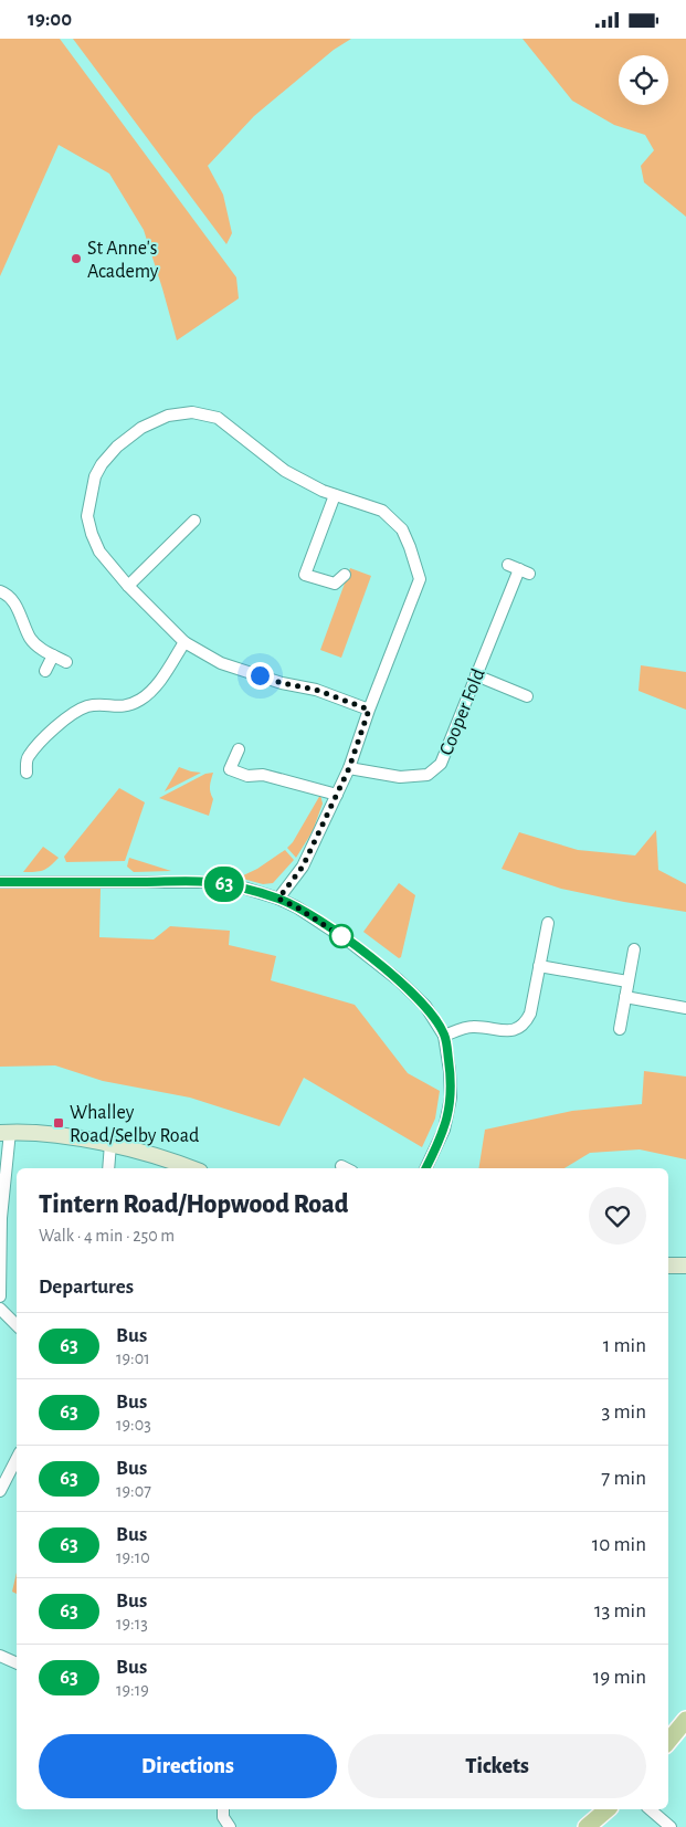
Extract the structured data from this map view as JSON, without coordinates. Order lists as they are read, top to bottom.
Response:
{
  "streets": {
    "street": ["Cooper Fold"]
  },
  "places": {
    "other": ["St Anne's Academy"],
    "transit": ["Whalley Road/Selby Road"]
  },
  "lines": ["bus line 63"],
  "page": {
    "status": "19:00",
    "on_map": "63",
    "heading": [
      ["Tintern Road/Hopwood Road", "Walk · 4 min · 250 m"],
      "Departures"
    ],
    "list": [
      {
        "mark": "63",
        "name": "Bus",
        "note": "19:01",
        "value": "1 min"
      },
      {
        "mark": "63",
        "name": "Bus",
        "note": "19:03",
        "value": "3 min"
      },
      {
        "mark": "63",
        "name": "Bus",
        "note": "19:07",
        "value": "7 min"
      },
      {
        "mark": "63",
        "name": "Bus",
        "note": "19:10",
        "value": "10 min"
      },
      {
        "mark": "63",
        "name": "Bus",
        "note": "19:13",
        "value": "13 min"
      },
      {
        "mark": "63",
        "name": "Bus",
        "note": "19:19",
        "value": "19 min"
      }
    ],
    "buttons": ["Directions", "Tickets"]
  }
}
